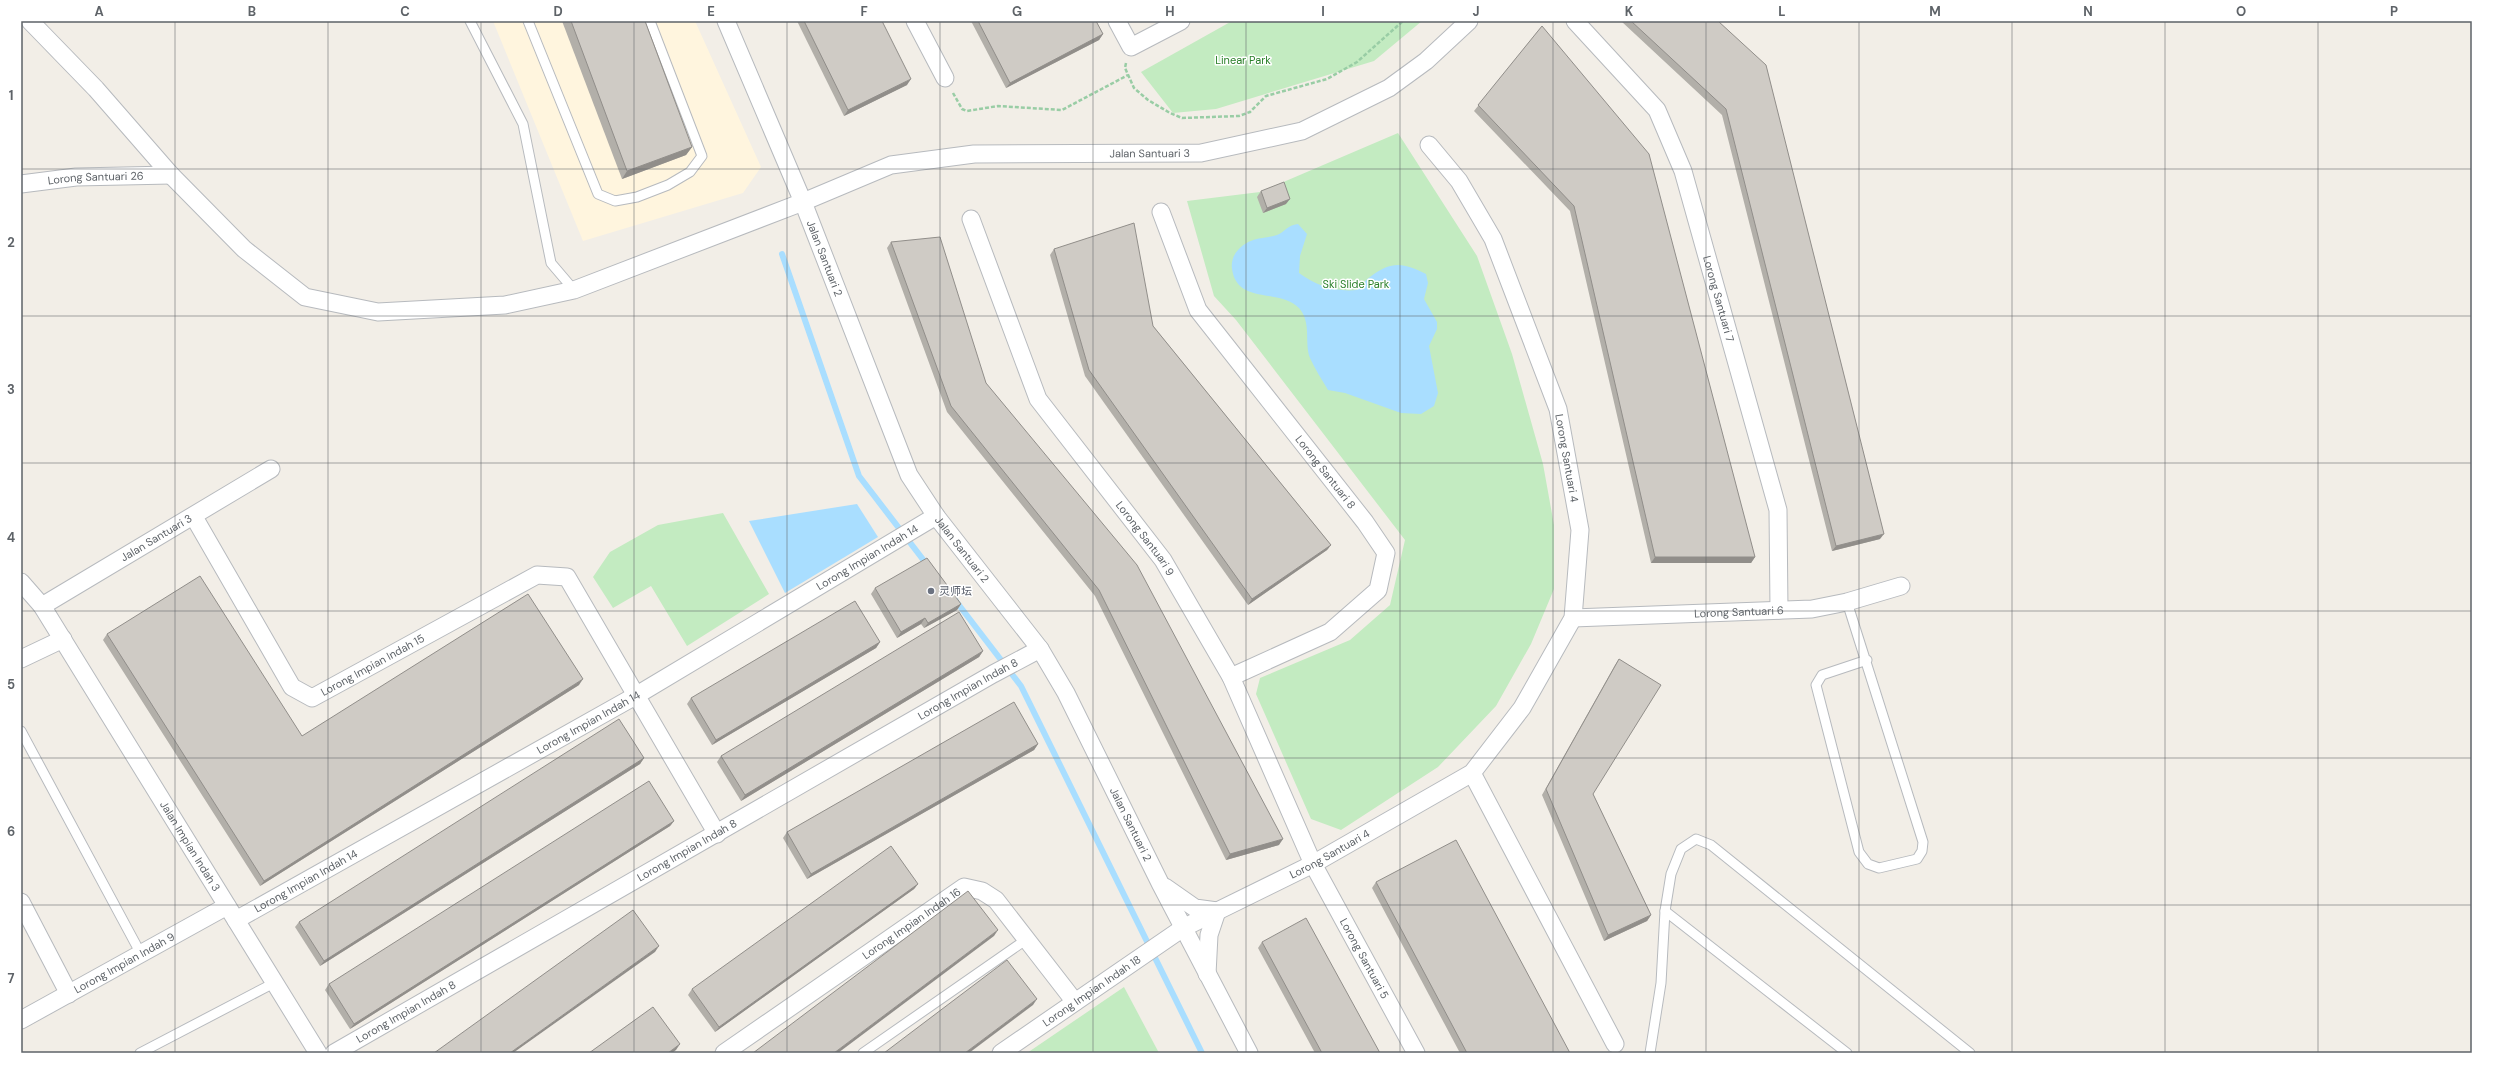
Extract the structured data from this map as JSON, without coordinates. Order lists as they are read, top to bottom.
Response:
{
  "streets": {
    "street": [
      "Jalan Santuari 3",
      "Lorong Santuari 26",
      "Jalan Santuari 2",
      "Lorong Santuari 7",
      "Lorong Santuari 4",
      "Lorong Santuari 8",
      "Lorong Santuari 9",
      "Lorong Impian Indah 14",
      "Lorong Santuari 6",
      "Lorong Impian Indah 15",
      "Lorong Impian Indah 8",
      "Jalan Impian Indah 3",
      "Lorong Impian Indah 16",
      "Lorong Santuari 5",
      "Lorong Impian Indah 9",
      "Lorong Impian Indah 18"
    ]
  },
  "crossings": [
    ["Jalan Santuari 3", "Lorong Santuari 26"],
    ["Jalan Santuari 3", "Jalan Santuari 2"],
    ["Jalan Santuari 3", "Lorong Impian Indah 15"],
    ["Jalan Santuari 3", "Jalan Impian Indah 3"],
    ["Jalan Santuari 2", "Lorong Santuari 4"],
    ["Jalan Santuari 2", "Lorong Impian Indah 14"],
    ["Jalan Santuari 2", "Lorong Impian Indah 8"],
    ["Jalan Santuari 2", "Lorong Impian Indah 18"],
    ["Lorong Santuari 7", "Lorong Santuari 6"],
    ["Lorong Santuari 4", "Lorong Santuari 9"],
    ["Lorong Santuari 4", "Lorong Santuari 6"],
    ["Lorong Santuari 4", "Lorong Santuari 5"],
    ["Lorong Santuari 4", "Lorong Impian Indah 18"],
    ["Lorong Santuari 8", "Lorong Santuari 9"],
    ["Lorong Santuari 9", "Lorong Santuari 5"],
    ["Lorong Impian Indah 14", "Lorong Impian Indah 15"],
    ["Lorong Impian Indah 14", "Jalan Impian Indah 3"],
    ["Lorong Impian Indah 14", "Lorong Impian Indah 9"],
    ["Jalan Impian Indah 3", "Lorong Impian Indah 9"],
    ["Lorong Impian Indah 16", "Lorong Impian Indah 18"]
  ],
  "parks": ["Linear Park", "Ski Slide Park"],
  "places": ["灵师坛"],
  "grid": {
    "columns": [
      "A",
      "B",
      "C",
      "D",
      "E",
      "F",
      "G",
      "H",
      "I",
      "J",
      "K",
      "L",
      "M",
      "N",
      "O",
      "P"
    ],
    "rows": [
      "1",
      "2",
      "3",
      "4",
      "5",
      "6",
      "7"
    ]
  }
}
